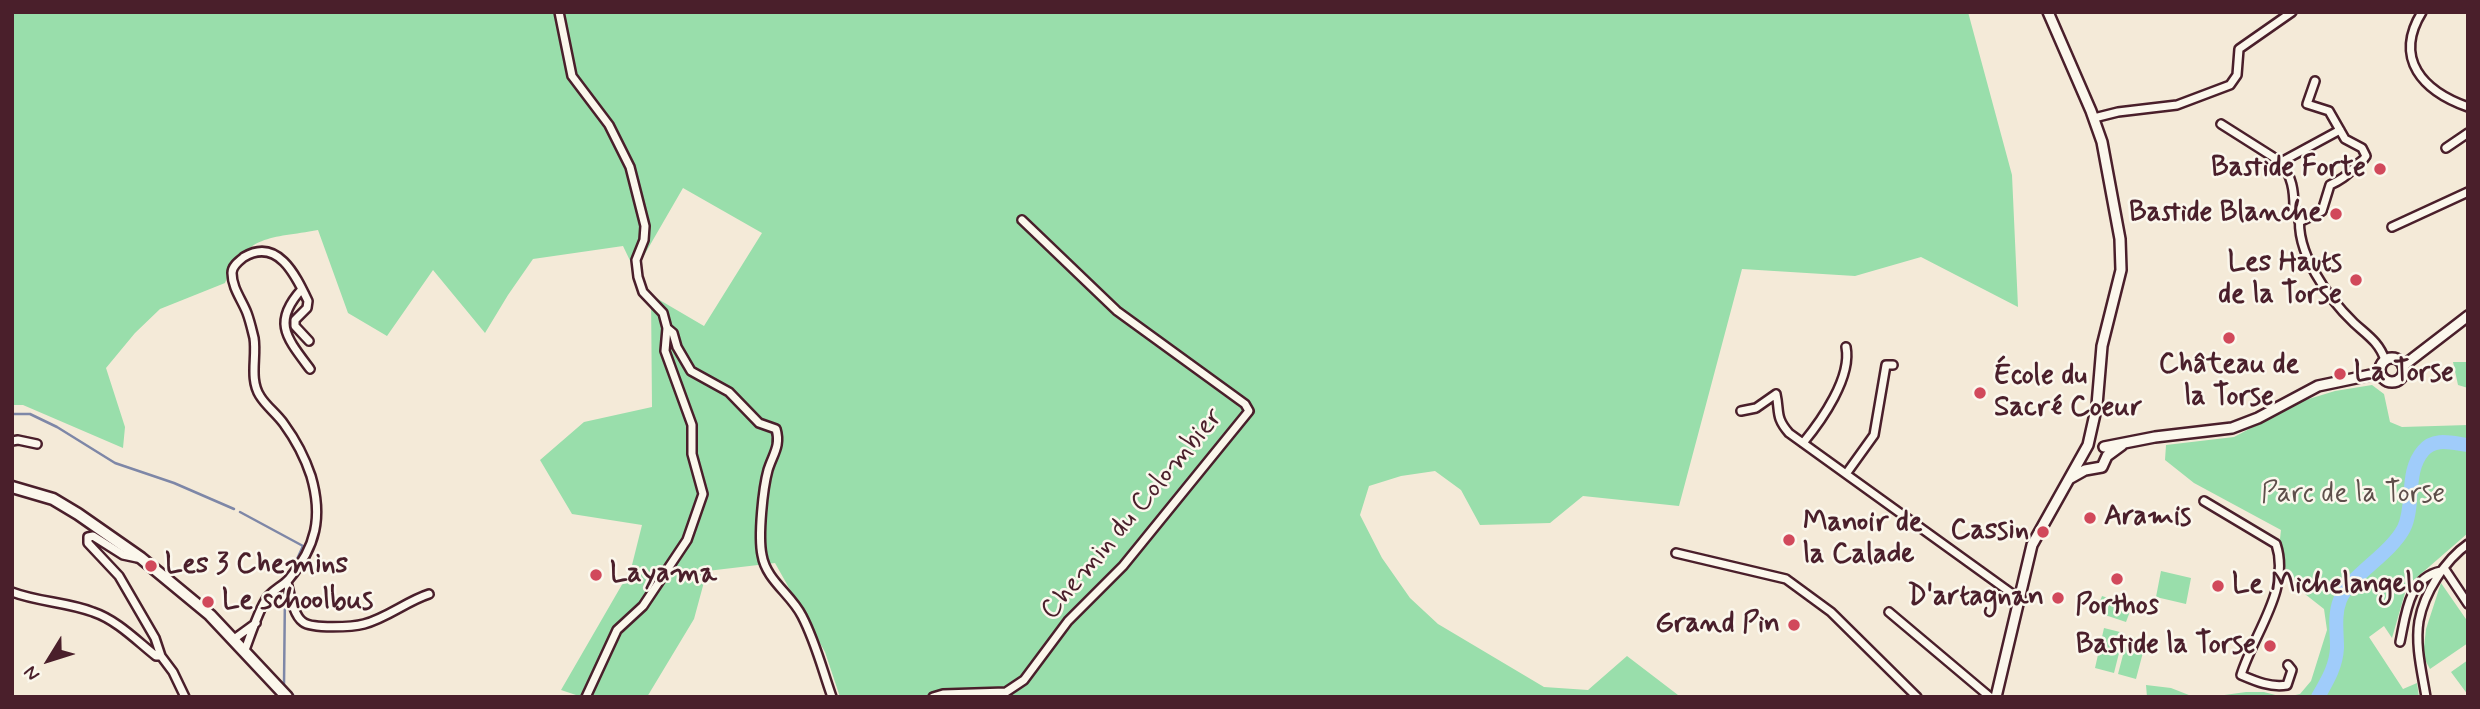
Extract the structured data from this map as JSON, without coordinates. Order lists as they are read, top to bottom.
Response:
{
  "streets": {
    "street": ["Chemin du Colombier"]
  },
  "parks": ["Parc de la Torse"],
  "places": [
    "Bastide Forte",
    "Bastide Blanche",
    "Les Hauts de la Torse",
    "Château de la Torse",
    "La Torse",
    "École du Sacré Coeur",
    "Aramis",
    "Cassin",
    "Manoir de la Calade",
    "Les 3 Chemins",
    "Layama",
    "Porthos",
    "Le Michelangelo",
    "D'artagnan",
    "Le schoolbus",
    "Grand Pin",
    "Bastide la Torse"
  ],
  "north": "bottom left"
}
